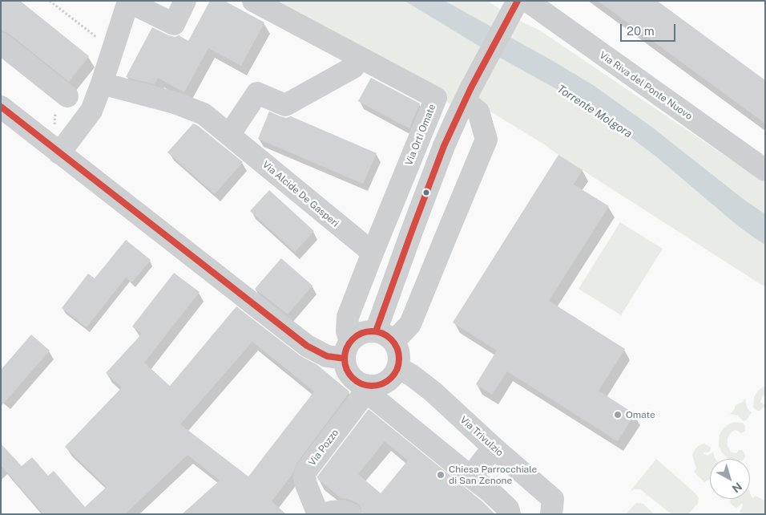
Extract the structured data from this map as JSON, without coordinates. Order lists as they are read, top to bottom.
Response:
{
  "streets": {
    "street": [
      "Via Riva del Ponte Nuovo",
      "Via Orti Omate",
      "Via Alcide De Gasperi",
      "Via Trivulzio",
      "Via Pozzo"
    ]
  },
  "crossings": [
    ["Via Orti Omate", "Via Alcide De Gasperi"],
    ["Via Orti Omate", "Via Trivulzio"],
    ["Via Orti Omate", "Via Pozzo"],
    ["Via Trivulzio", "Via Pozzo"]
  ],
  "water": ["Torrente Molgora"],
  "places": ["Omate", "Chiesa Parrocchiale di San Zenone"],
  "scale_bar": "20 m",
  "north": "bottom right"
}
